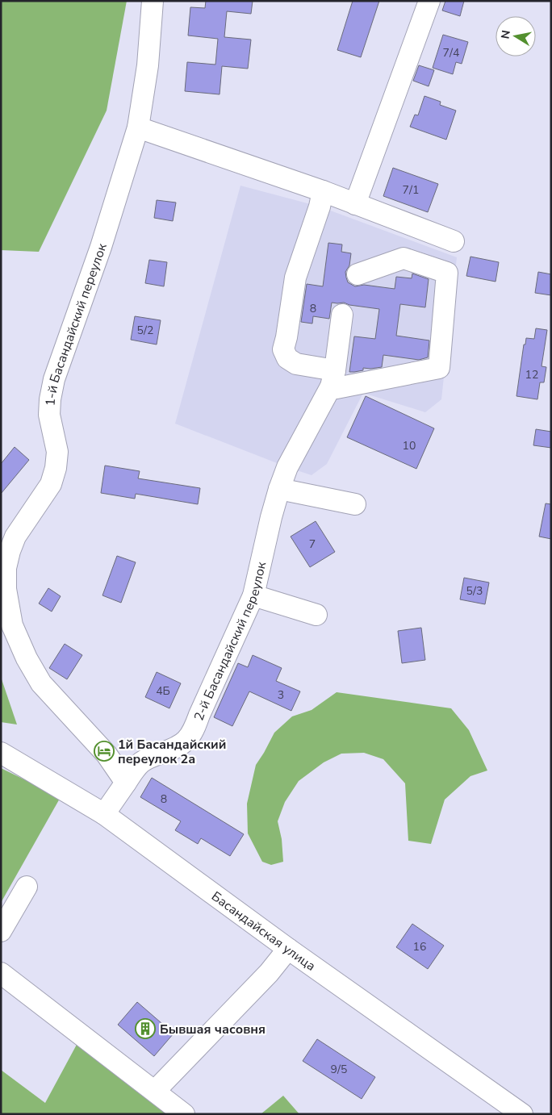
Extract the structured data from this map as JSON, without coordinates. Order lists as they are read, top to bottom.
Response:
{
  "streets": {
    "street": ["1-й Басандайский переулок", "2-й Басандайский переулок", "Басандайская улица"]
  },
  "crossings": [
    ["1-й Басандайский переулок", "2-й Басандайский переулок"]
  ],
  "places": {
    "hotel": ["1й Басандайский переулок 2а"],
    "building": ["Бывшая часовня"]
  },
  "house_numbers": [
    "7/4",
    "7/1",
    "8",
    "5/2",
    "12",
    "10",
    "7",
    "5/3",
    "4Б",
    "3",
    "8",
    "16",
    "9/5"
  ],
  "north": "left"
}
